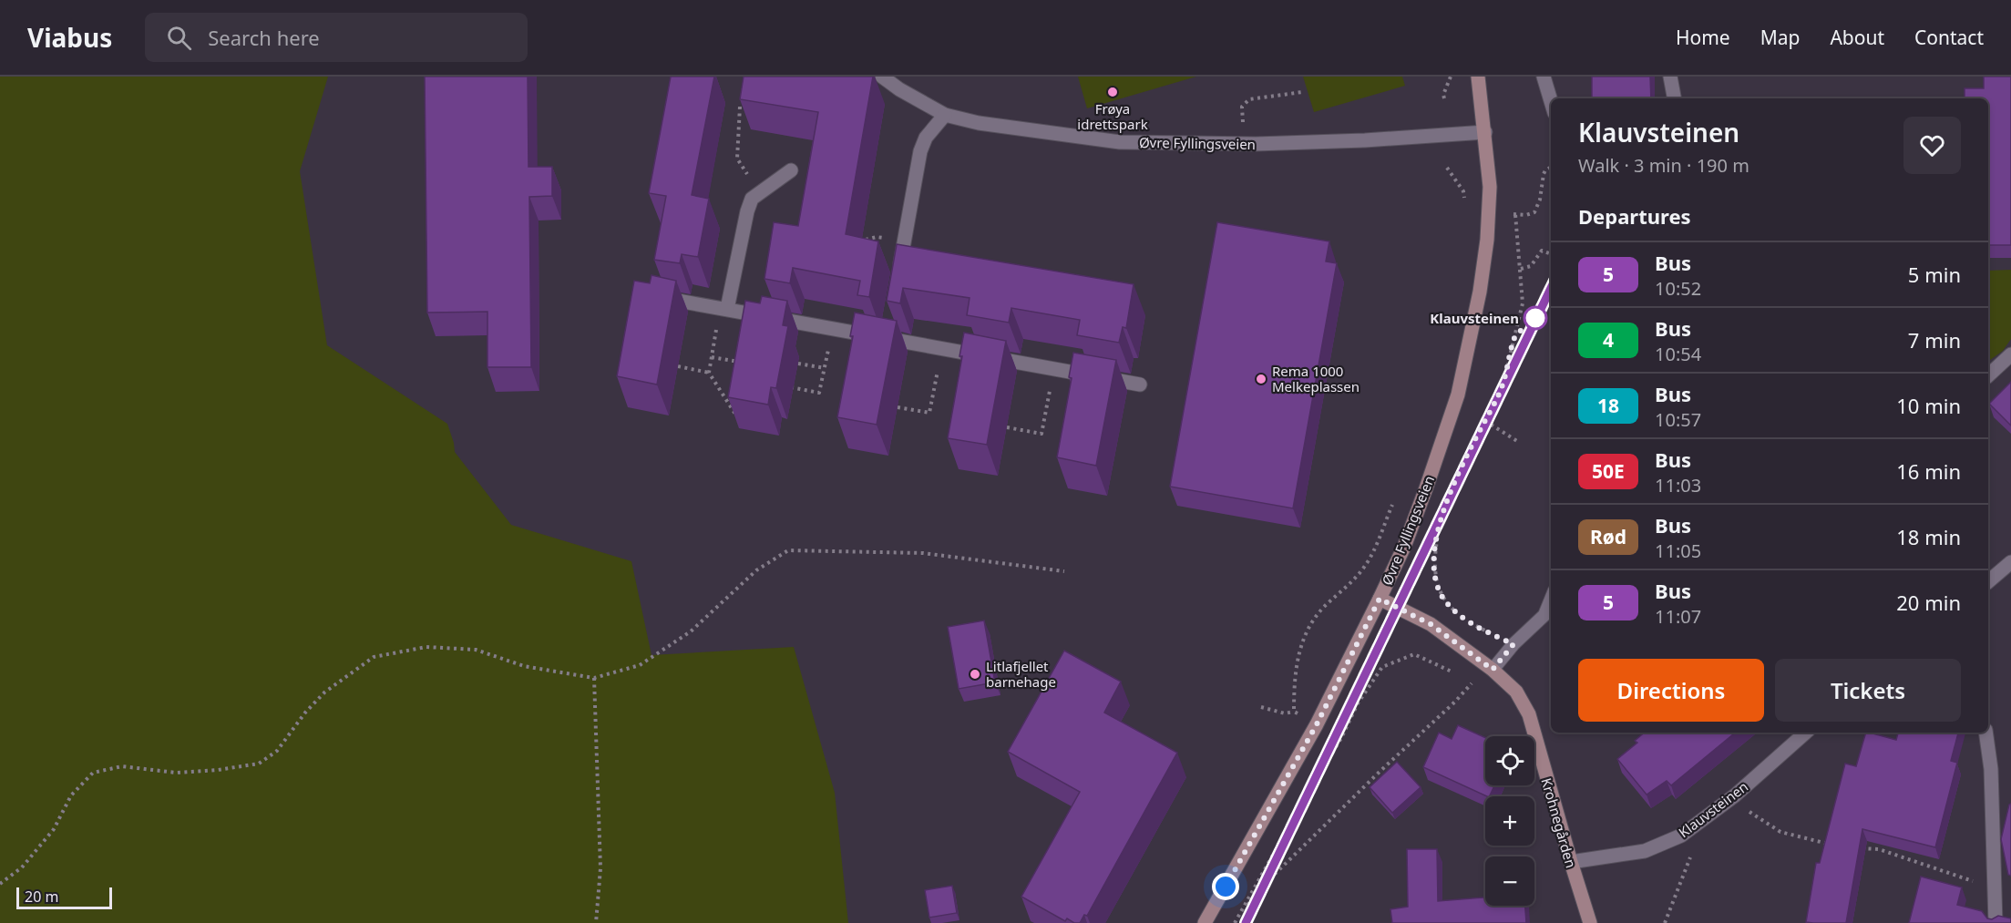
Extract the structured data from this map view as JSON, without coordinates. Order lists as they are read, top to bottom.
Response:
{
  "streets": {
    "main road": ["Øvre Fyllingsveien", "Krohnegården"],
    "street": ["Klauvsteinen"]
  },
  "crossings": [
    ["Øvre Fyllingsveien", "Krohnegården"],
    ["Klauvsteinen", "Krohnegården"]
  ],
  "places": [
    "Frøya idrettspark",
    "Klauvsteinen",
    "Rema 1000 Melkeplassen",
    "Litlafjellet barnehage"
  ],
  "lines": ["bus line 5"],
  "scale_bar": "20 m",
  "page": {
    "header": "Viabus",
    "search": "Search here",
    "nav": [
      "Home",
      "Map",
      "About",
      "Contact"
    ],
    "heading": [
      ["Klauvsteinen", "Walk · 3 min · 190 m"],
      "Departures"
    ],
    "list": [
      {
        "mark": "5",
        "name": "Bus",
        "note": "10:52",
        "value": "5 min"
      },
      {
        "mark": "4",
        "name": "Bus",
        "note": "10:54",
        "value": "7 min"
      },
      {
        "mark": "18",
        "name": "Bus",
        "note": "10:57",
        "value": "10 min"
      },
      {
        "mark": "50E",
        "name": "Bus",
        "note": "11:03",
        "value": "16 min"
      },
      {
        "mark": "Rød",
        "name": "Bus",
        "note": "11:05",
        "value": "18 min"
      },
      {
        "mark": "5",
        "name": "Bus",
        "note": "11:07",
        "value": "20 min"
      }
    ],
    "buttons": ["Directions", "Tickets"],
    "map_buttons": ["+", "−"],
    "scale": "20 m"
  }
}
